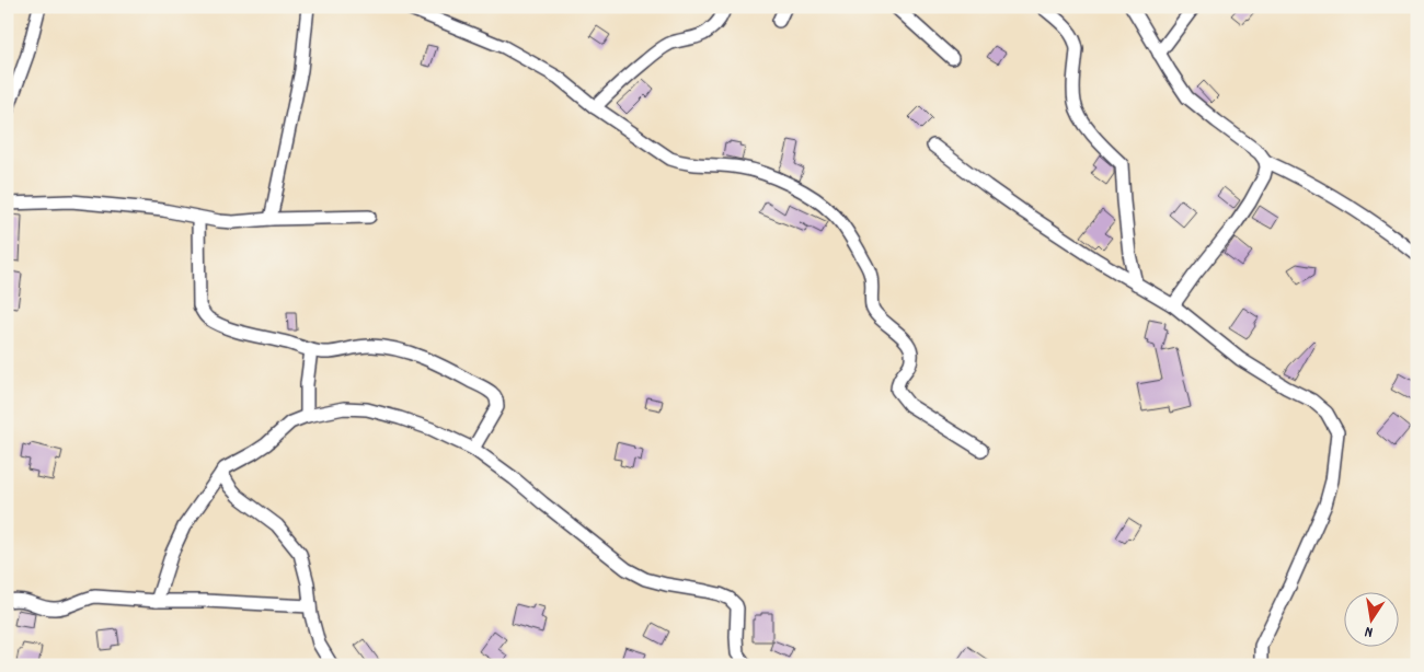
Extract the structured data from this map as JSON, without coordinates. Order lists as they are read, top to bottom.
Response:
{
  "north": "bottom"
}
